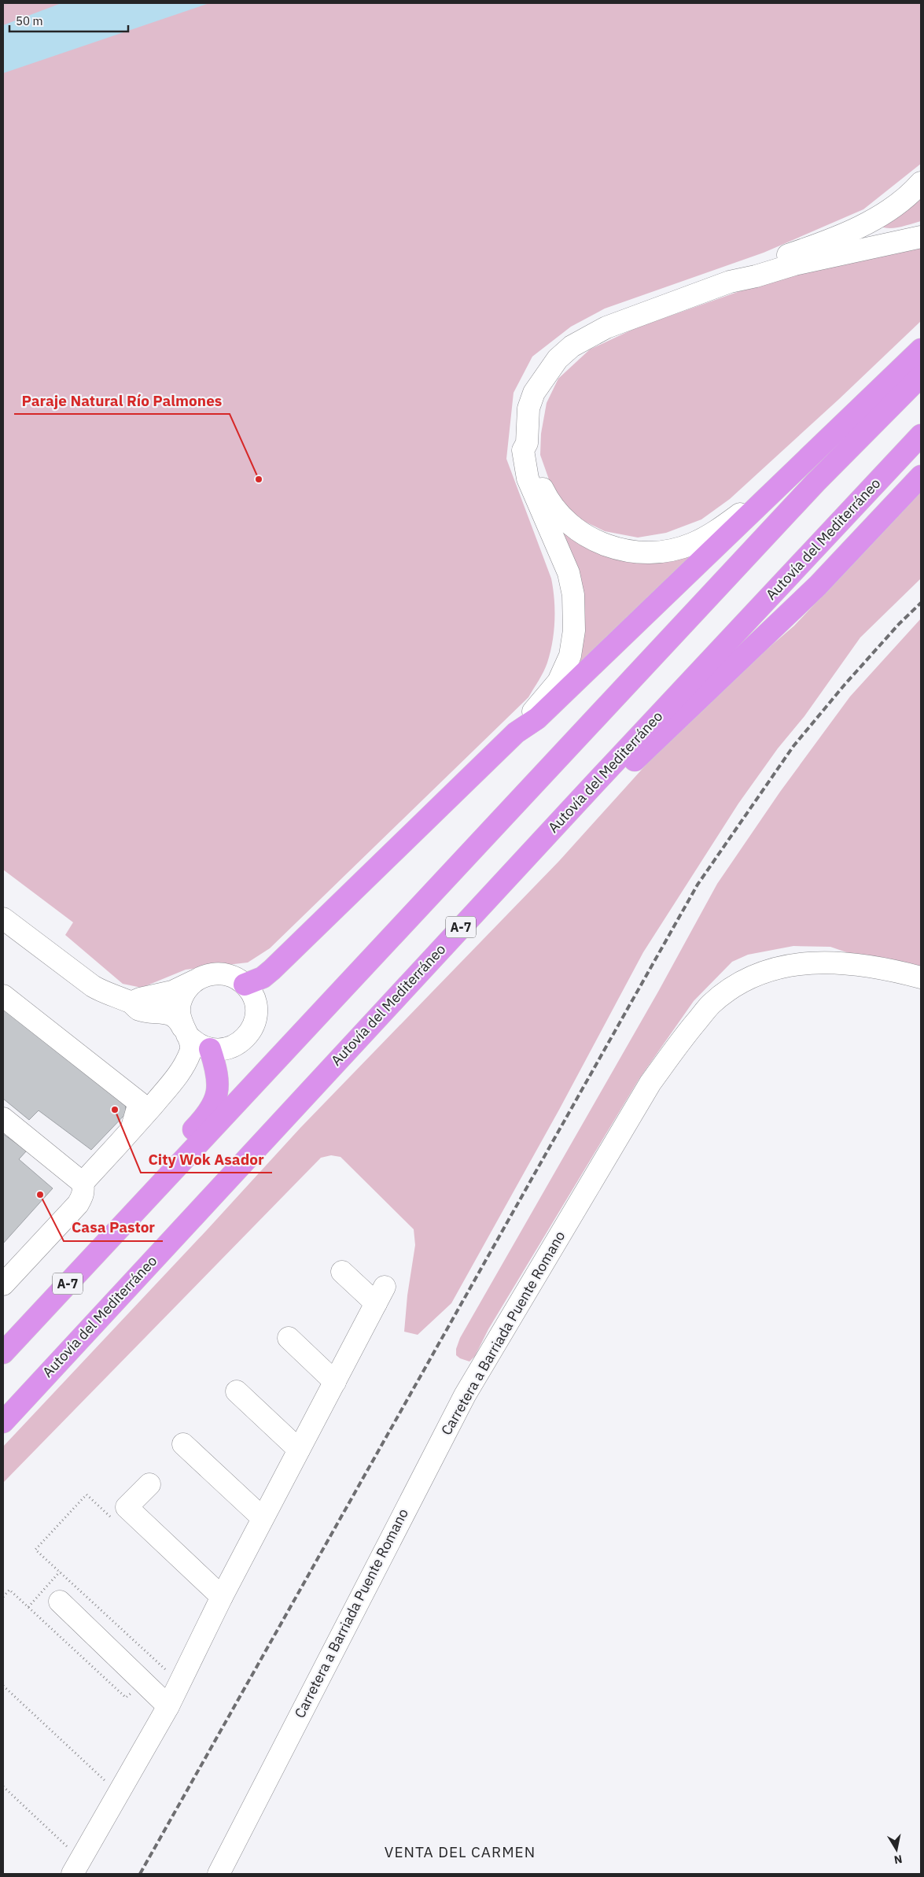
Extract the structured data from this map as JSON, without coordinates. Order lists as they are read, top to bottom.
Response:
{
  "streets": {
    "highway": ["Autovía del Mediterráneo", "A-7"],
    "street": ["Carretera a Barriada Puente Romano"]
  },
  "districts": ["VENTA DEL CARMEN"],
  "places": ["Paraje Natural Río Palmones", "City Wok Asador", "Casa Pastor"],
  "scale_bar": "50 m",
  "north": "bottom"
}
